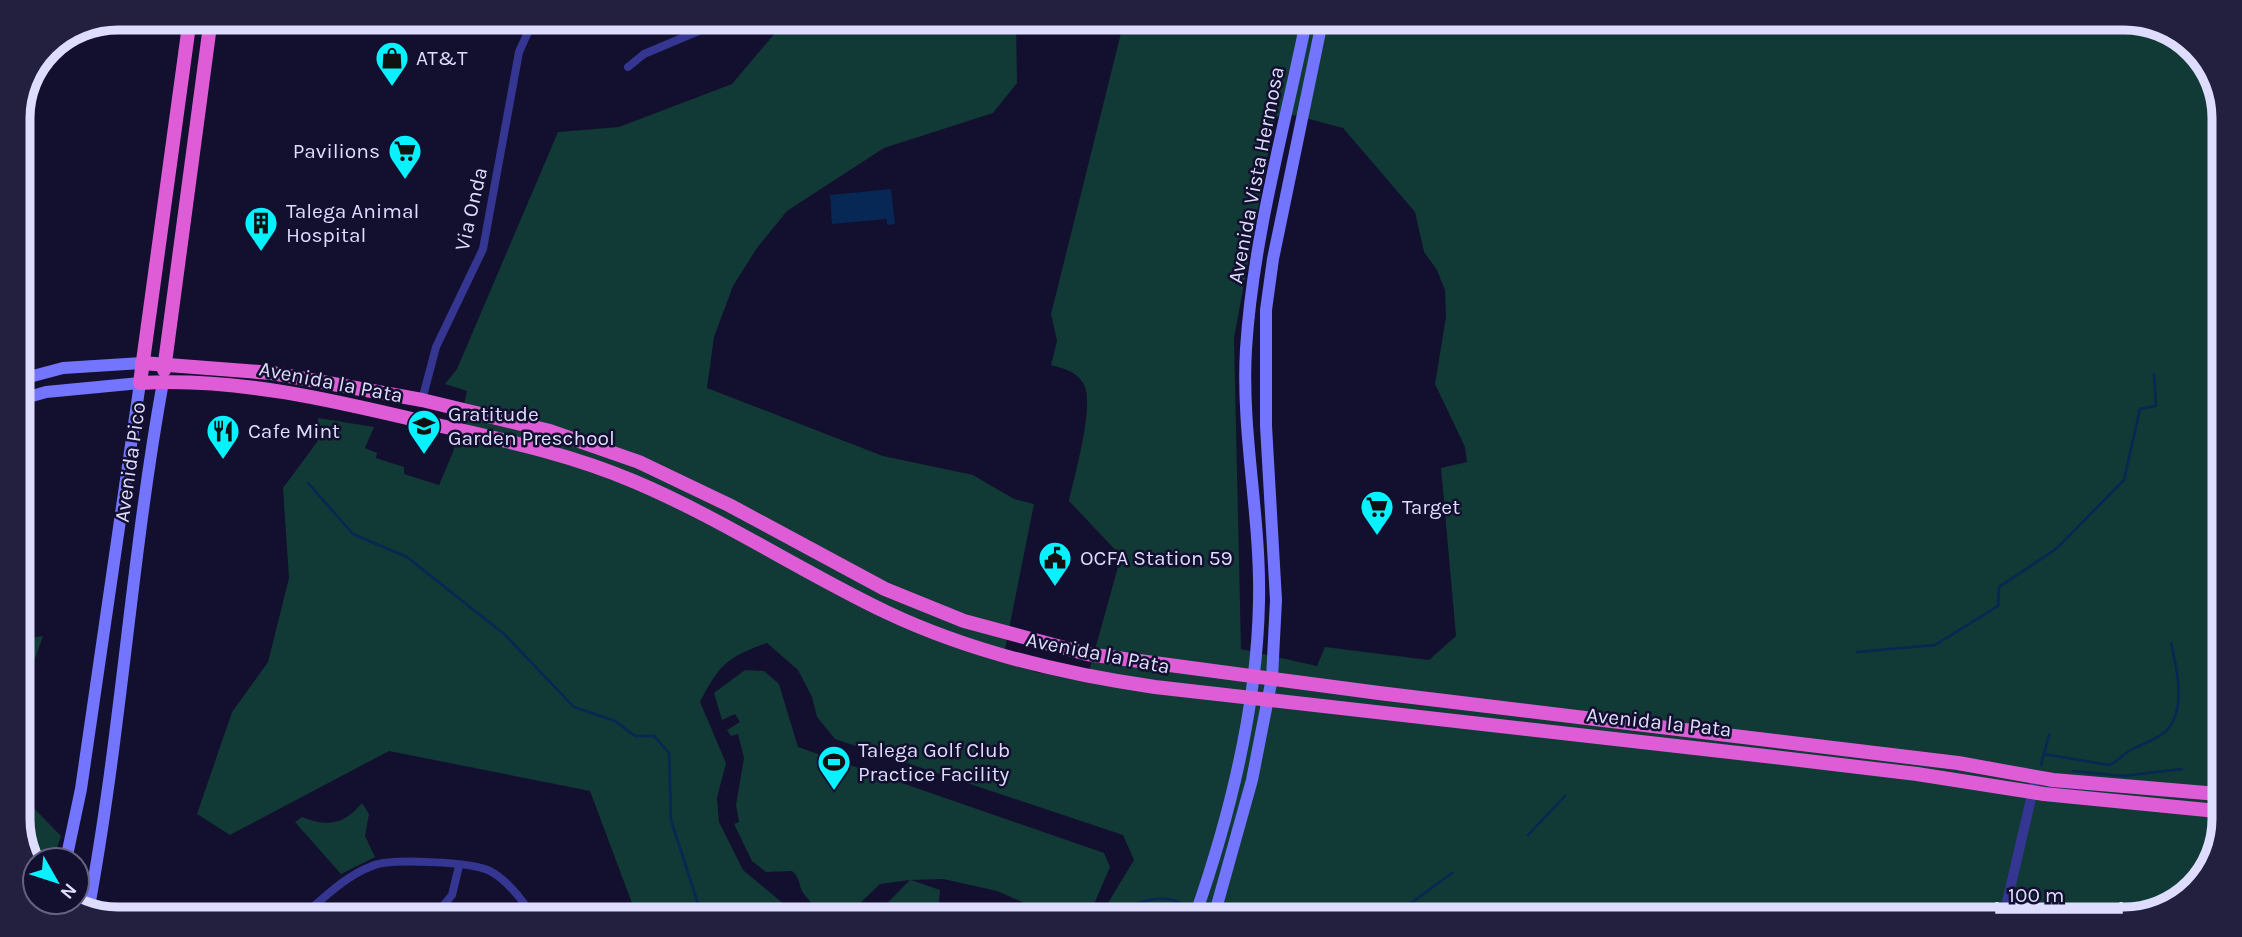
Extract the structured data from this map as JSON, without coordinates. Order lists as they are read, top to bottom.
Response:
{
  "streets": {
    "highway": ["Avenida la Pata", "Avenida Pico"],
    "main road": ["Avenida Vista Hermosa"],
    "street": ["Via Onda"]
  },
  "crossings": [
    ["Avenida Vista Hermosa", "Avenida la Pata"],
    ["Via Onda", "Avenida la Pata"],
    ["Avenida la Pata", "Avenida Pico"]
  ],
  "places": {
    "shop": ["AT&T"],
    "supermarket": ["Pavilions", "Target"],
    "building": ["Talega Animal Hospital"],
    "school or university": ["Gratitude Garden Preschool"],
    "restaurant": ["Cafe Mint"],
    "public building": ["OCFA Station 59"],
    "sports": ["Talega Golf Club Practice Facility"]
  },
  "scale_bar": "100 m",
  "north": "bottom right"
}
